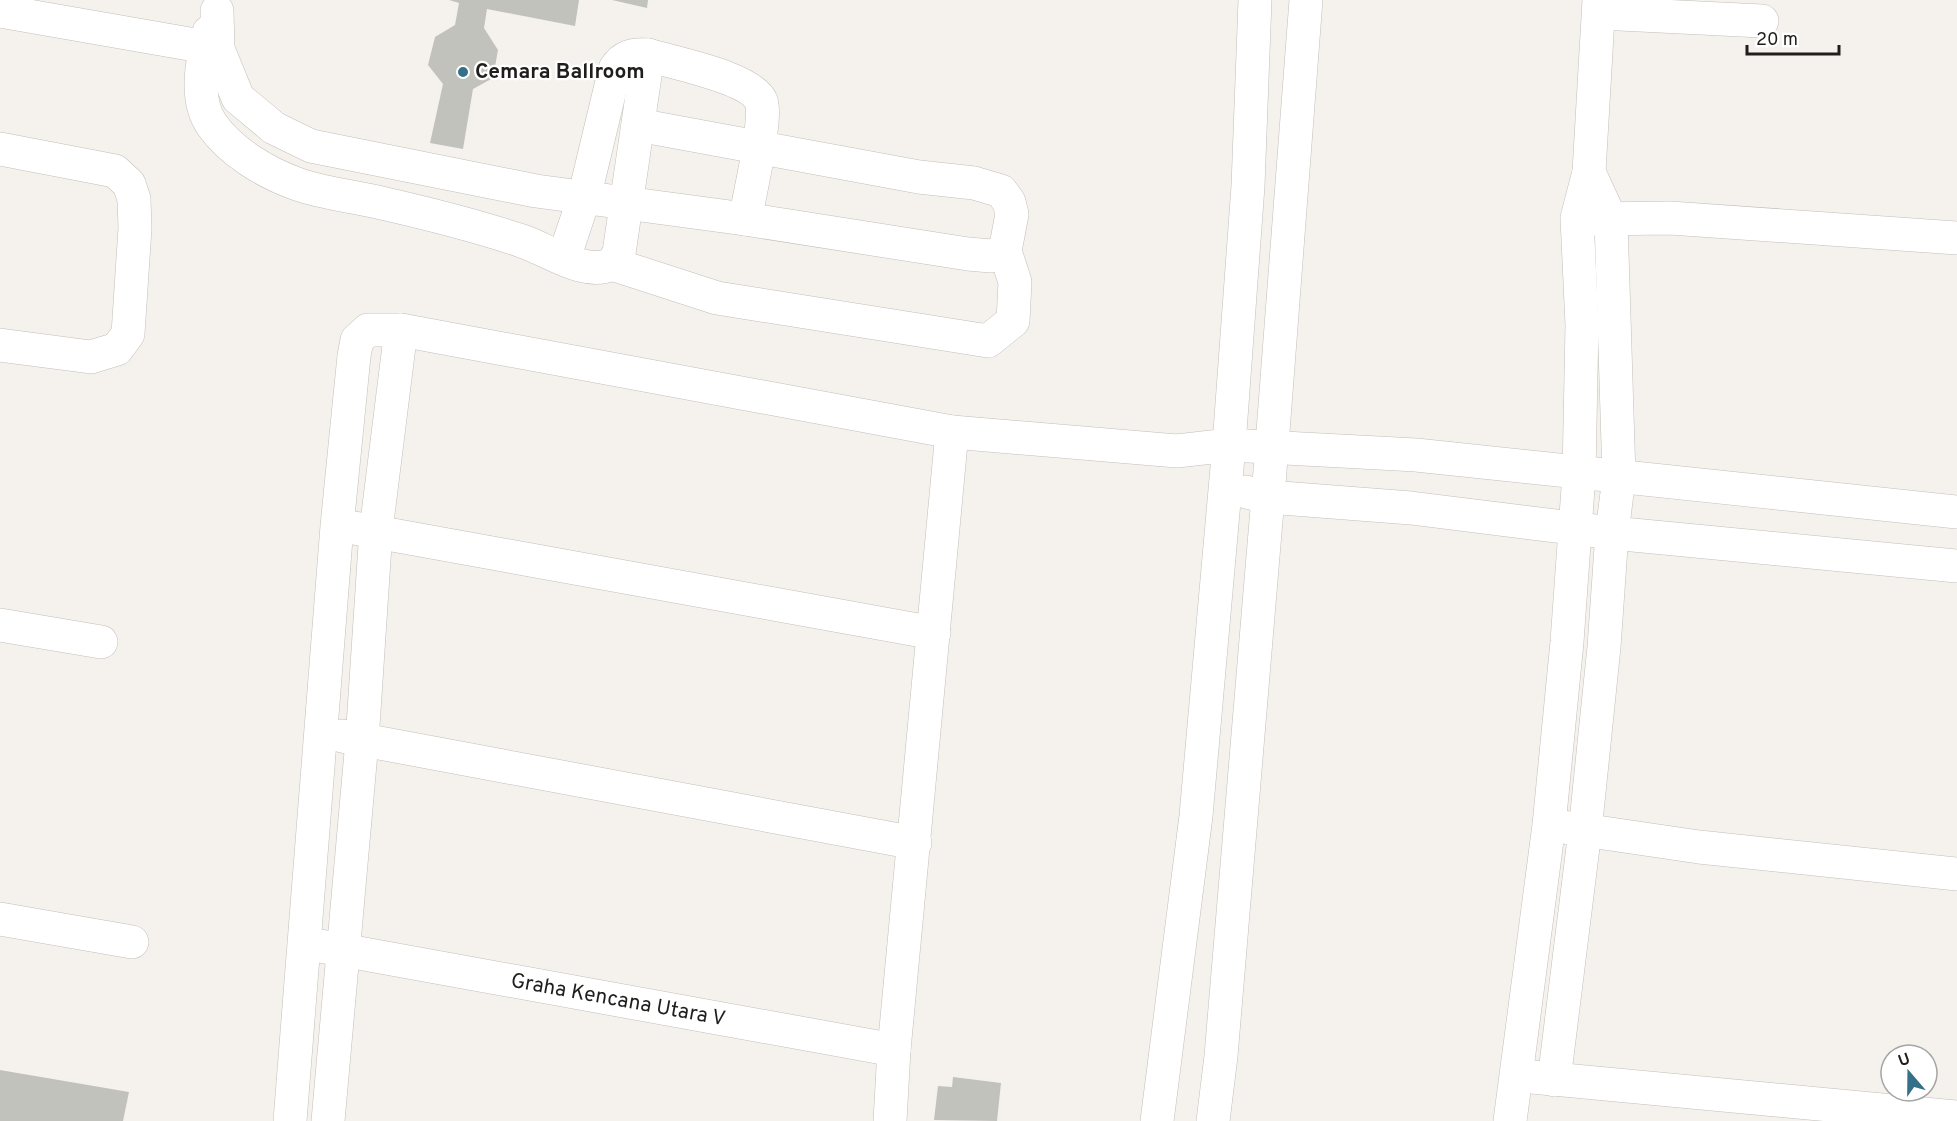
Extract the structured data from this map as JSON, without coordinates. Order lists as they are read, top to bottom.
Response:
{
  "streets": {
    "street": ["Graha Kencana Utara V"]
  },
  "places": ["Cemara Ballroom"],
  "scale_bar": "20 m",
  "north": "top"
}
